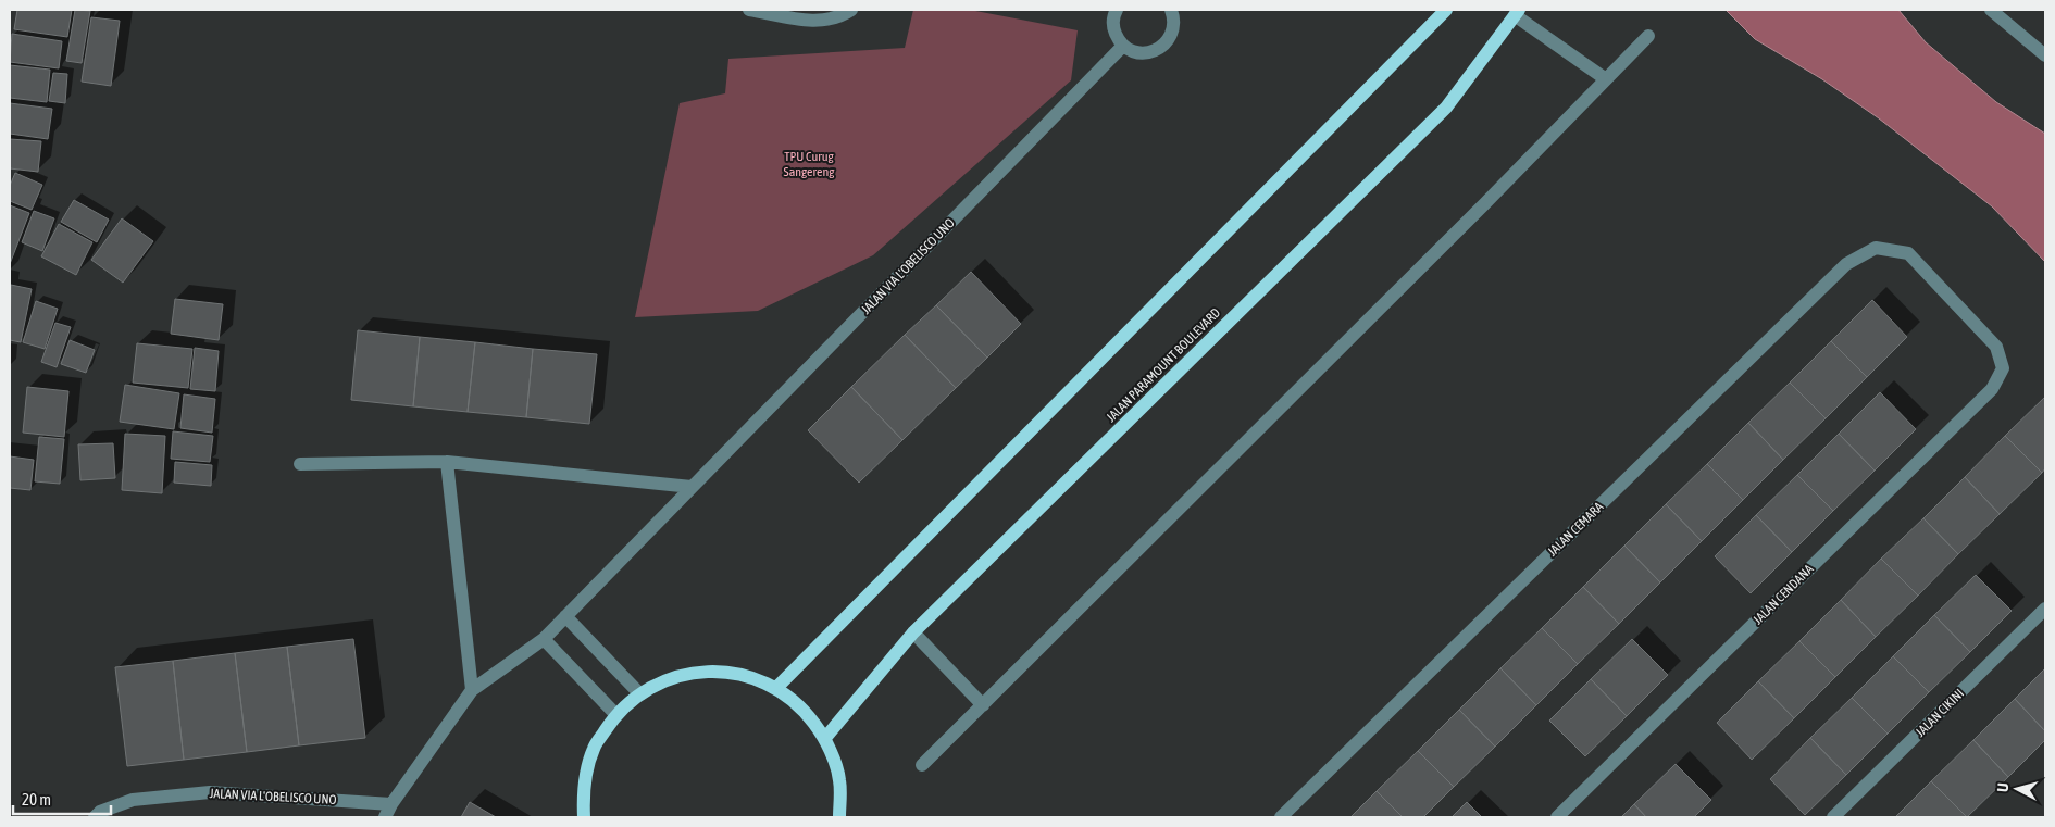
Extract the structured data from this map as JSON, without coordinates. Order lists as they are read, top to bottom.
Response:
{
  "streets": {
    "main road": ["JALAN PARAMOUNT BOULEVARD"],
    "street": [
      "JALAN VIA L'OBELISCO UNO",
      "JALAN CEMARA",
      "JALAN CENDANA",
      "JALAN CIKINI"
    ]
  },
  "crossings": [
    ["JALAN CEMARA", "JALAN CENDANA"]
  ],
  "parks": ["TPU Curug Sangereng"],
  "scale_bar": "20 m",
  "north": "left"
}
